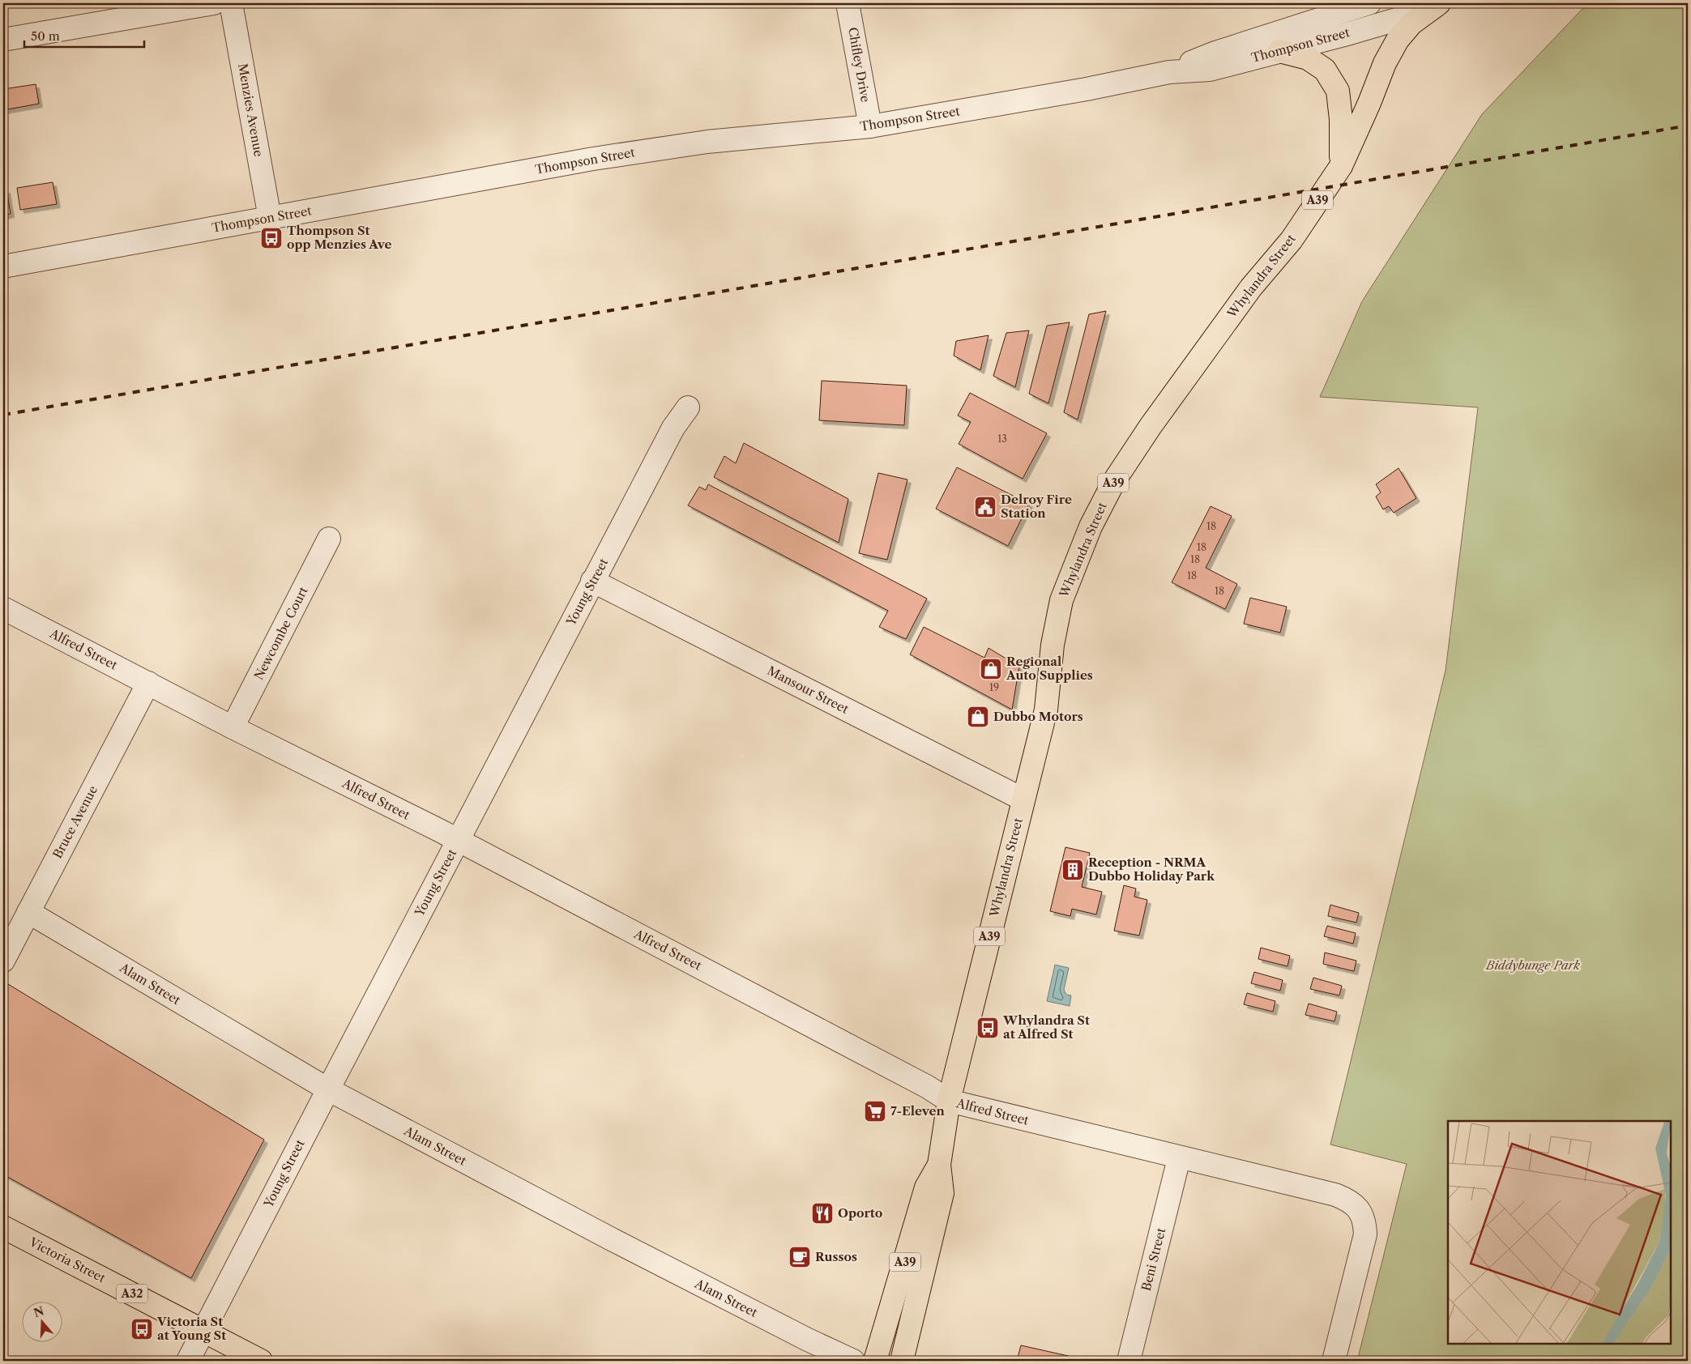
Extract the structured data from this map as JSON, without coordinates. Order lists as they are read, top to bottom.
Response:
{
  "streets": {
    "highway": [
      "A39",
      "Whylandra Street",
      "Victoria Street",
      "A32"
    ],
    "street": [
      "Thompson Street",
      "Chifley Drive",
      "Menzies Avenue",
      "Young Street",
      "Newcombe Court",
      "Alfred Street",
      "Mansour Street",
      "Bruce Avenue",
      "Alam Street",
      "Beni Street"
    ]
  },
  "crossings": [
    ["Thompson Street", "Chifley Drive"],
    ["Thompson Street", "Menzies Avenue"],
    ["Thompson Street", "Whylandra Street"],
    ["Whylandra Street", "Alfred Street"],
    ["Whylandra Street", "Mansour Street"],
    ["Young Street", "Alfred Street"],
    ["Young Street", "Mansour Street"],
    ["Young Street", "Alam Street"],
    ["Young Street", "Victoria Street"],
    ["Newcombe Court", "Alfred Street"],
    ["Alfred Street", "Bruce Avenue"],
    ["Alfred Street", "Beni Street"],
    ["Bruce Avenue", "Alam Street"]
  ],
  "parks": ["Biddybunge Park"],
  "places": {
    "bus stop": ["Thompson St opp Menzies Ave", "Whylandra St at Alfred St", "Victoria St at Young St"],
    "public building": ["Delroy Fire Station"],
    "shop": ["Regional Auto Supplies", "Dubbo Motors"],
    "building": ["Reception - NRMA Dubbo Holiday Park"],
    "supermarket": ["7-Eleven"],
    "restaurant": ["Oporto"],
    "cafe": ["Russos"]
  },
  "house_numbers": [
    "13",
    "18",
    "18",
    "18",
    "18",
    "18",
    "19"
  ],
  "scale_bar": "50 m",
  "north": "top"
}
